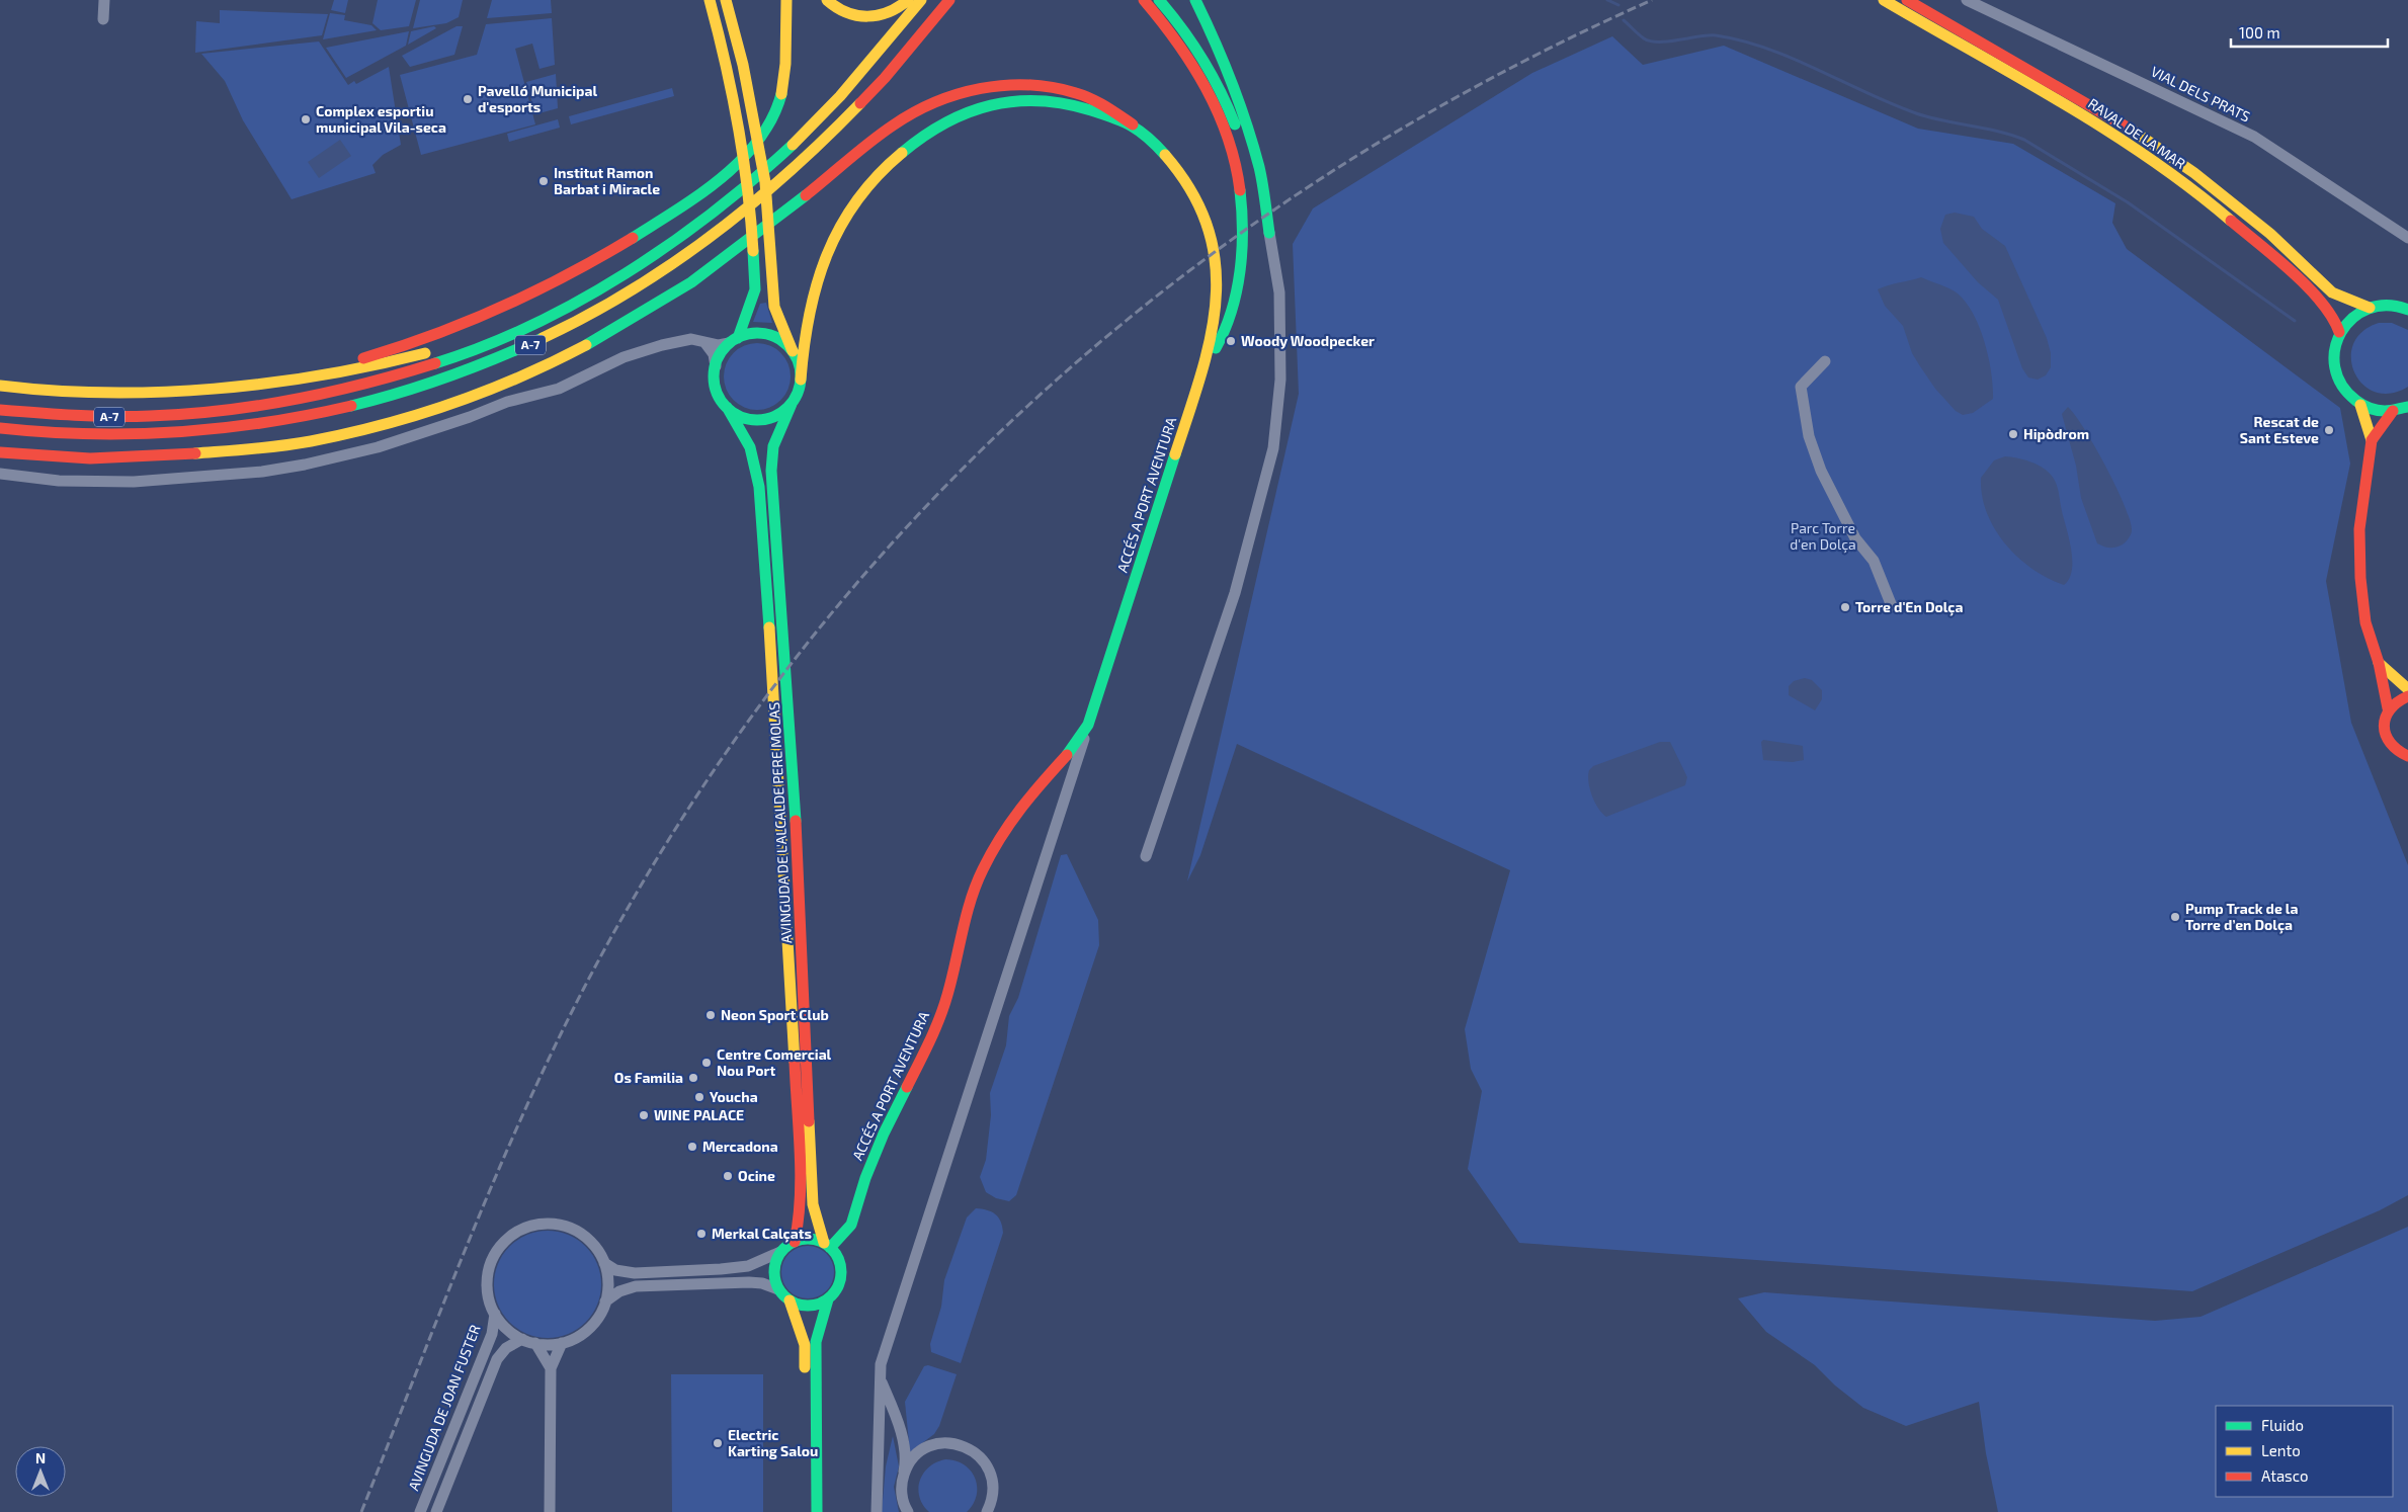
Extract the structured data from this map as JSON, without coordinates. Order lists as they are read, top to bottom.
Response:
{
  "streets": {
    "main road": [
      "RAVAL DE LA MAR",
      "A-7",
      "ACCÉS A PORT AVENTURA",
      "AVINGUDA DE L'ALCALDE PERE MOLAS"
    ],
    "street": ["VIAL DELS PRATS", "AVINGUDA DE JOAN FUSTER"]
  },
  "crossings": [
    ["ACCÉS A PORT AVENTURA", "AVINGUDA DE L'ALCALDE PERE MOLAS"]
  ],
  "parks": ["Parc Torre d'en Dolça"],
  "places": [
    "Pavelló Municipal d'esports",
    "Complex esportiu municipal Vila-seca",
    "Institut Ramon Barbat i Miracle",
    "Woody Woodpecker",
    "Rescat de Sant Esteve",
    "Hipòdrom",
    "Torre d'En Dolça",
    "Pump Track de la Torre d’en Dolça",
    "Neon Sport Club",
    "Centre Comercial Nou Port",
    "Os Familia",
    "Youcha",
    "WINE PALACE",
    "Mercadona",
    "Ocine",
    "Merkal Calçats",
    "Electric Karting Salou"
  ],
  "legend": ["Fluido", "Lento", "Atasco"],
  "scale_bar": "100 m",
  "north": "top"
}
